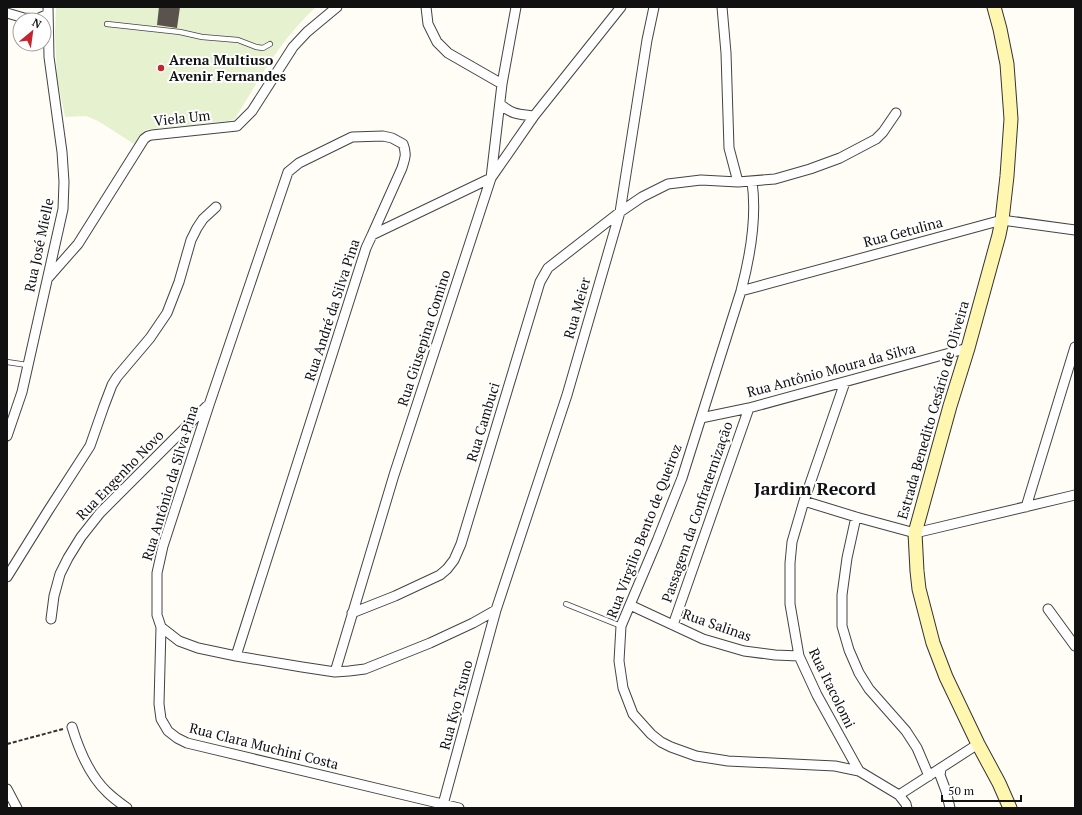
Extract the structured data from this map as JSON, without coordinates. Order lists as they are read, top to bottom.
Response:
{
  "streets": {
    "main road": ["Estrada Benedito Cesário de Oliveira"],
    "street": [
      "Viela Um",
      "Rua Getulina",
      "Rua José Mielle",
      "Rua Meier",
      "Rua André da Silva Pina",
      "Rua Giusepina Comino",
      "Rua Antônio Moura da Silva",
      "Rua Cambuci",
      "Rua Engenho Novo",
      "Rua Antônio da Silva Pina",
      "Passagem da Confraternização",
      "Rua Virgilio Bento de Queiroz",
      "Rua Salinas",
      "Rua Itacolomi",
      "Rua Kyo Tsuno",
      "Rua Clara Muchini Costa"
    ]
  },
  "crossings": [
    ["Viela Um", "Rua José Mielle"],
    ["Rua Getulina", "Estrada Benedito Cesário de Oliveira"],
    ["Rua Getulina", "Rua Virgilio Bento de Queiroz"],
    ["Rua Meier", "Rua Cambuci"],
    ["Rua Meier", "Rua Kyo Tsuno"],
    ["Rua André da Silva Pina", "Rua Giusepina Comino"],
    ["Rua André da Silva Pina", "Rua Antônio da Silva Pina"],
    ["Rua Giusepina Comino", "Rua Cambuci"],
    ["Rua Antônio Moura da Silva", "Estrada Benedito Cesário de Oliveira"],
    ["Rua Antônio Moura da Silva", "Passagem da Confraternização"],
    ["Rua Antônio Moura da Silva", "Rua Virgilio Bento de Queiroz"],
    ["Rua Antônio Moura da Silva", "Rua Itacolomi"],
    ["Rua Cambuci", "Rua Virgilio Bento de Queiroz"],
    ["Rua Engenho Novo", "Rua Antônio da Silva Pina"],
    ["Rua Antônio da Silva Pina", "Rua Clara Muchini Costa"],
    ["Passagem da Confraternização", "Rua Salinas"],
    ["Rua Virgilio Bento de Queiroz", "Rua Salinas"],
    ["Rua Virgilio Bento de Queiroz", "Rua Itacolomi"],
    ["Rua Salinas", "Rua Itacolomi"],
    ["Rua Kyo Tsuno", "Rua Clara Muchini Costa"]
  ],
  "districts": ["Jardim Record"],
  "places": ["Arena Multiuso Avenir Fernandes"],
  "scale_bar": "50 m",
  "north": "top right"
}
